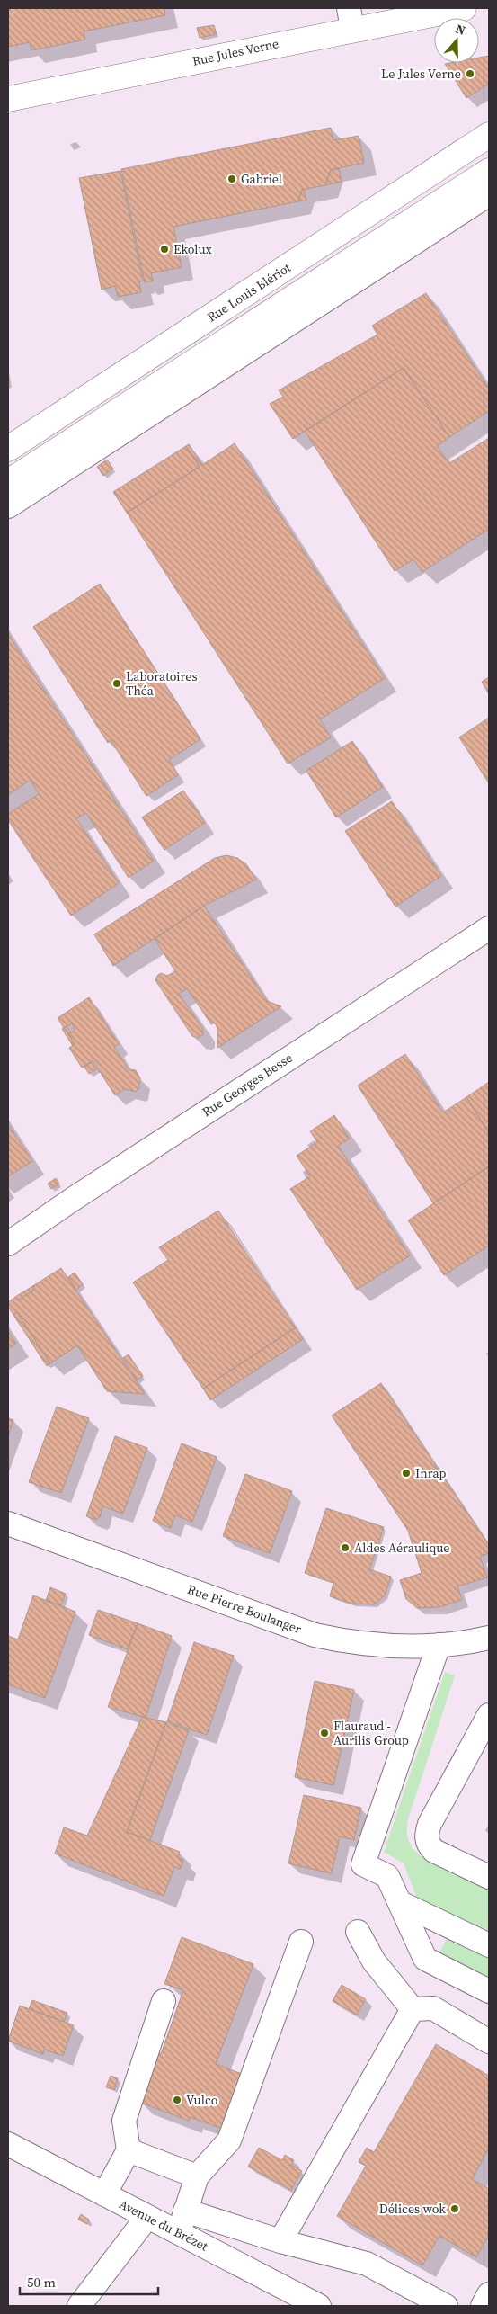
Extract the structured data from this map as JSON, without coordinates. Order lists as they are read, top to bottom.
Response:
{
  "streets": {
    "main road": ["Rue Jules Verne", "Rue Louis Blériot"],
    "street": ["Rue Georges Besse", "Rue Pierre Boulanger", "Avenue du Brézet"]
  },
  "places": [
    "Le Jules Verne",
    "Gabriel",
    "Ekolux",
    "Laboratoires Théa",
    "Inrap",
    "Aldes Aéraulique",
    "Flauraud - Aurilis Group",
    "Vulco",
    "Délices wok"
  ],
  "scale_bar": "50 m",
  "north": "top"
}
